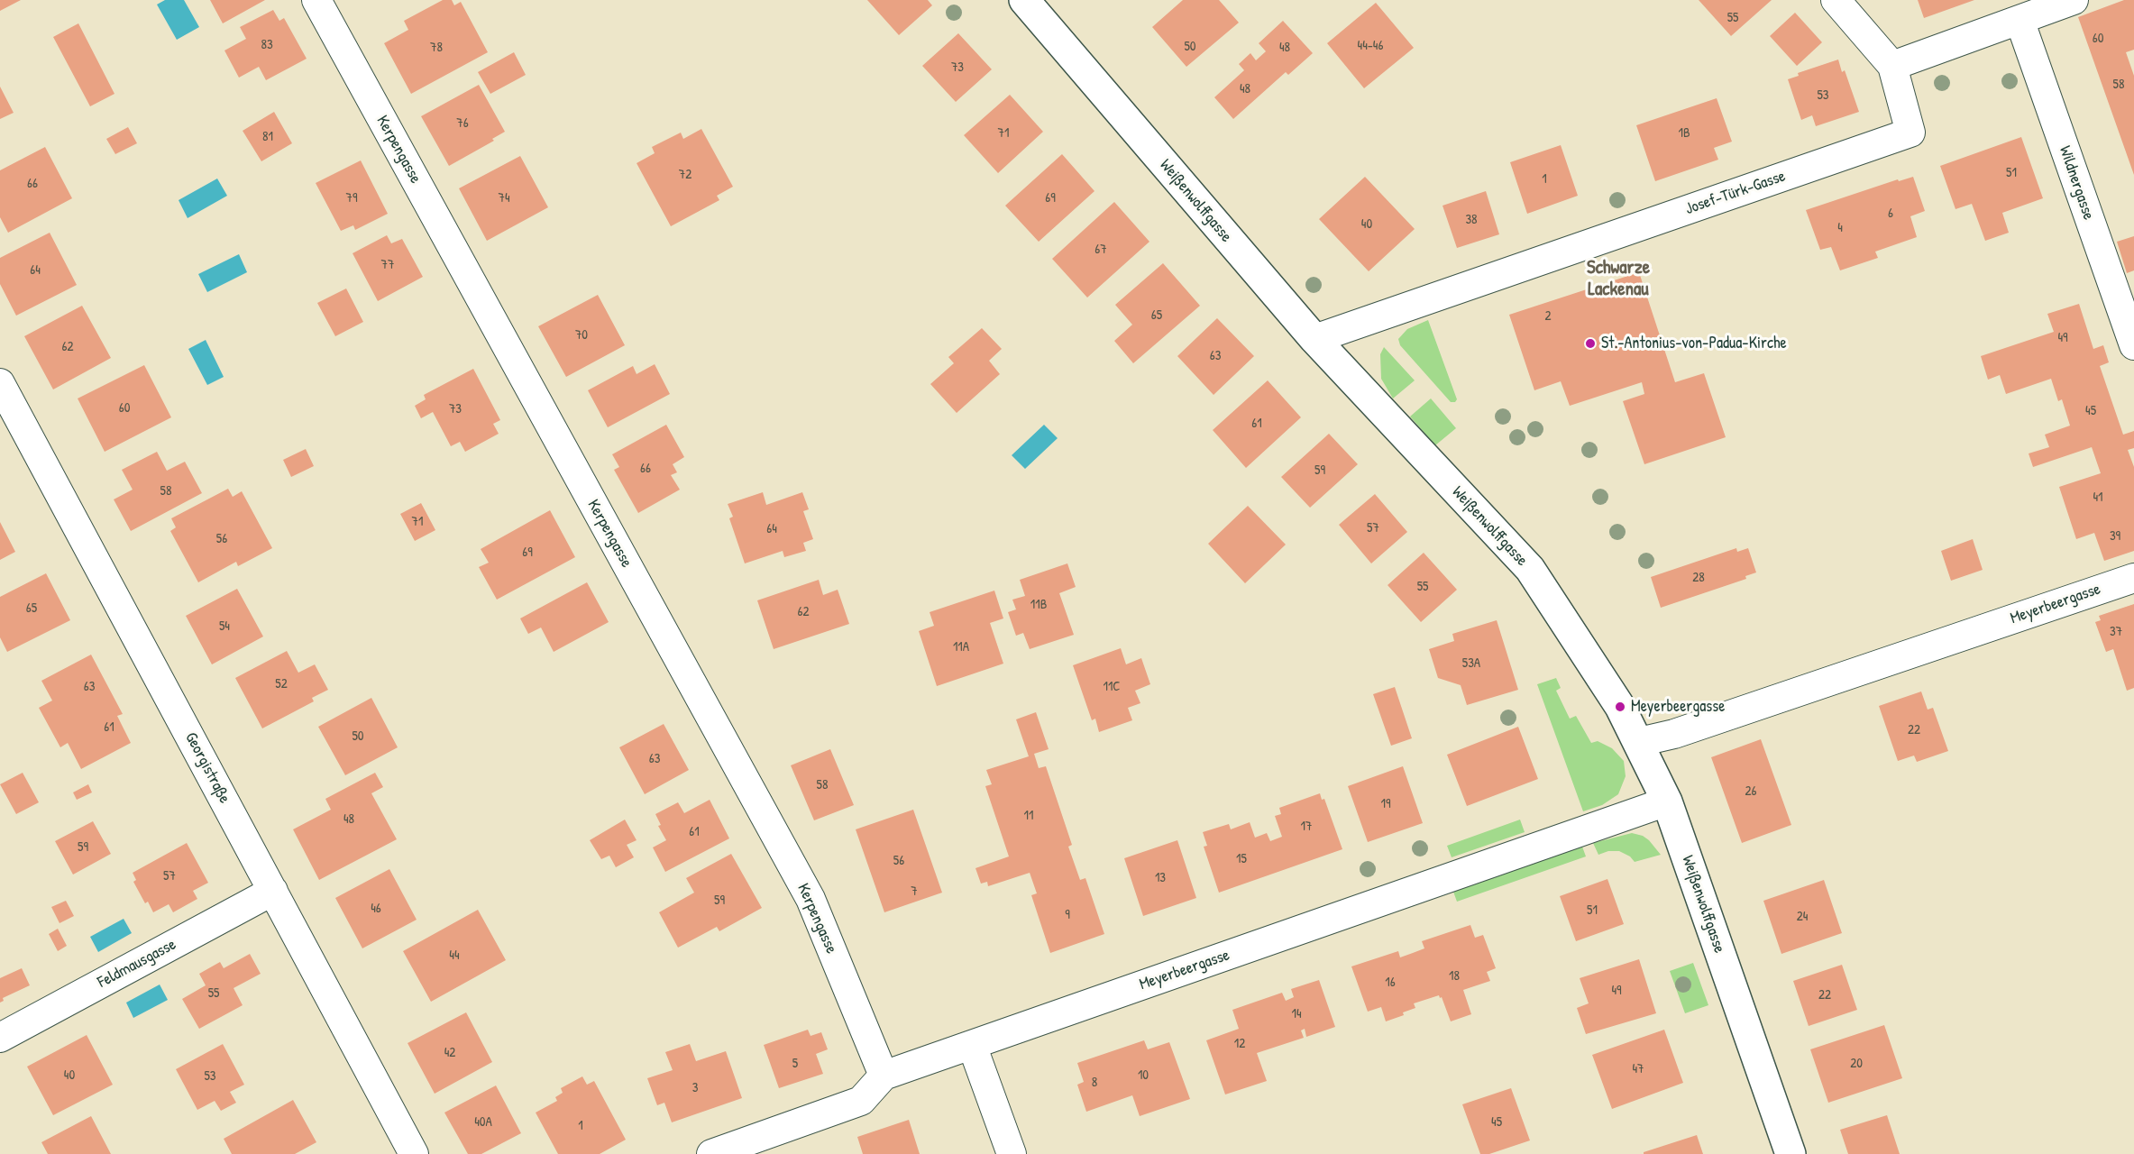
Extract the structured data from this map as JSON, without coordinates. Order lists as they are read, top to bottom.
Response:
{
  "streets": {
    "street": [
      "Kerpengasse",
      "Wildnergasse",
      "Josef-Türk-Gasse",
      "Weißenwolffgasse",
      "Meyerbeergasse",
      "Georgistraße",
      "Feldmausgasse"
    ]
  },
  "crossings": [
    ["Kerpengasse", "Meyerbeergasse"],
    ["Josef-Türk-Gasse", "Weißenwolffgasse"],
    ["Weißenwolffgasse", "Meyerbeergasse"],
    ["Georgistraße", "Feldmausgasse"]
  ],
  "districts": ["Schwarze Lackenau"],
  "places": ["St.-Antonius-von-Padua-Kirche", "Meyerbeergasse"],
  "house_numbers": [
    "55",
    "60",
    "83",
    "44-46",
    "50",
    "78",
    "48",
    "73",
    "58",
    "48",
    "53",
    "76",
    "71",
    "1B",
    "81",
    "51",
    "72",
    "1",
    "66",
    "79",
    "74",
    "69",
    "6",
    "38",
    "40",
    "4",
    "67",
    "77",
    "64",
    "65",
    "2",
    "70",
    "49",
    "62",
    "63",
    "60",
    "73",
    "45",
    "61",
    "66",
    "59",
    "58",
    "41",
    "71",
    "57",
    "64",
    "39",
    "56",
    "69",
    "28",
    "55",
    "11B",
    "65",
    "62",
    "54",
    "37",
    "11A",
    "53A",
    "52",
    "63",
    "11C",
    "61",
    "22",
    "50",
    "63",
    "58",
    "26",
    "19",
    "11",
    "48",
    "17",
    "61",
    "59",
    "15",
    "56",
    "57",
    "13",
    "7",
    "59",
    "46",
    "51",
    "9",
    "24",
    "44",
    "18",
    "16",
    "49",
    "55",
    "22",
    "14",
    "12",
    "42",
    "5",
    "20",
    "47",
    "40",
    "10",
    "53",
    "8",
    "3",
    "40A",
    "45",
    "1"
  ]
}
